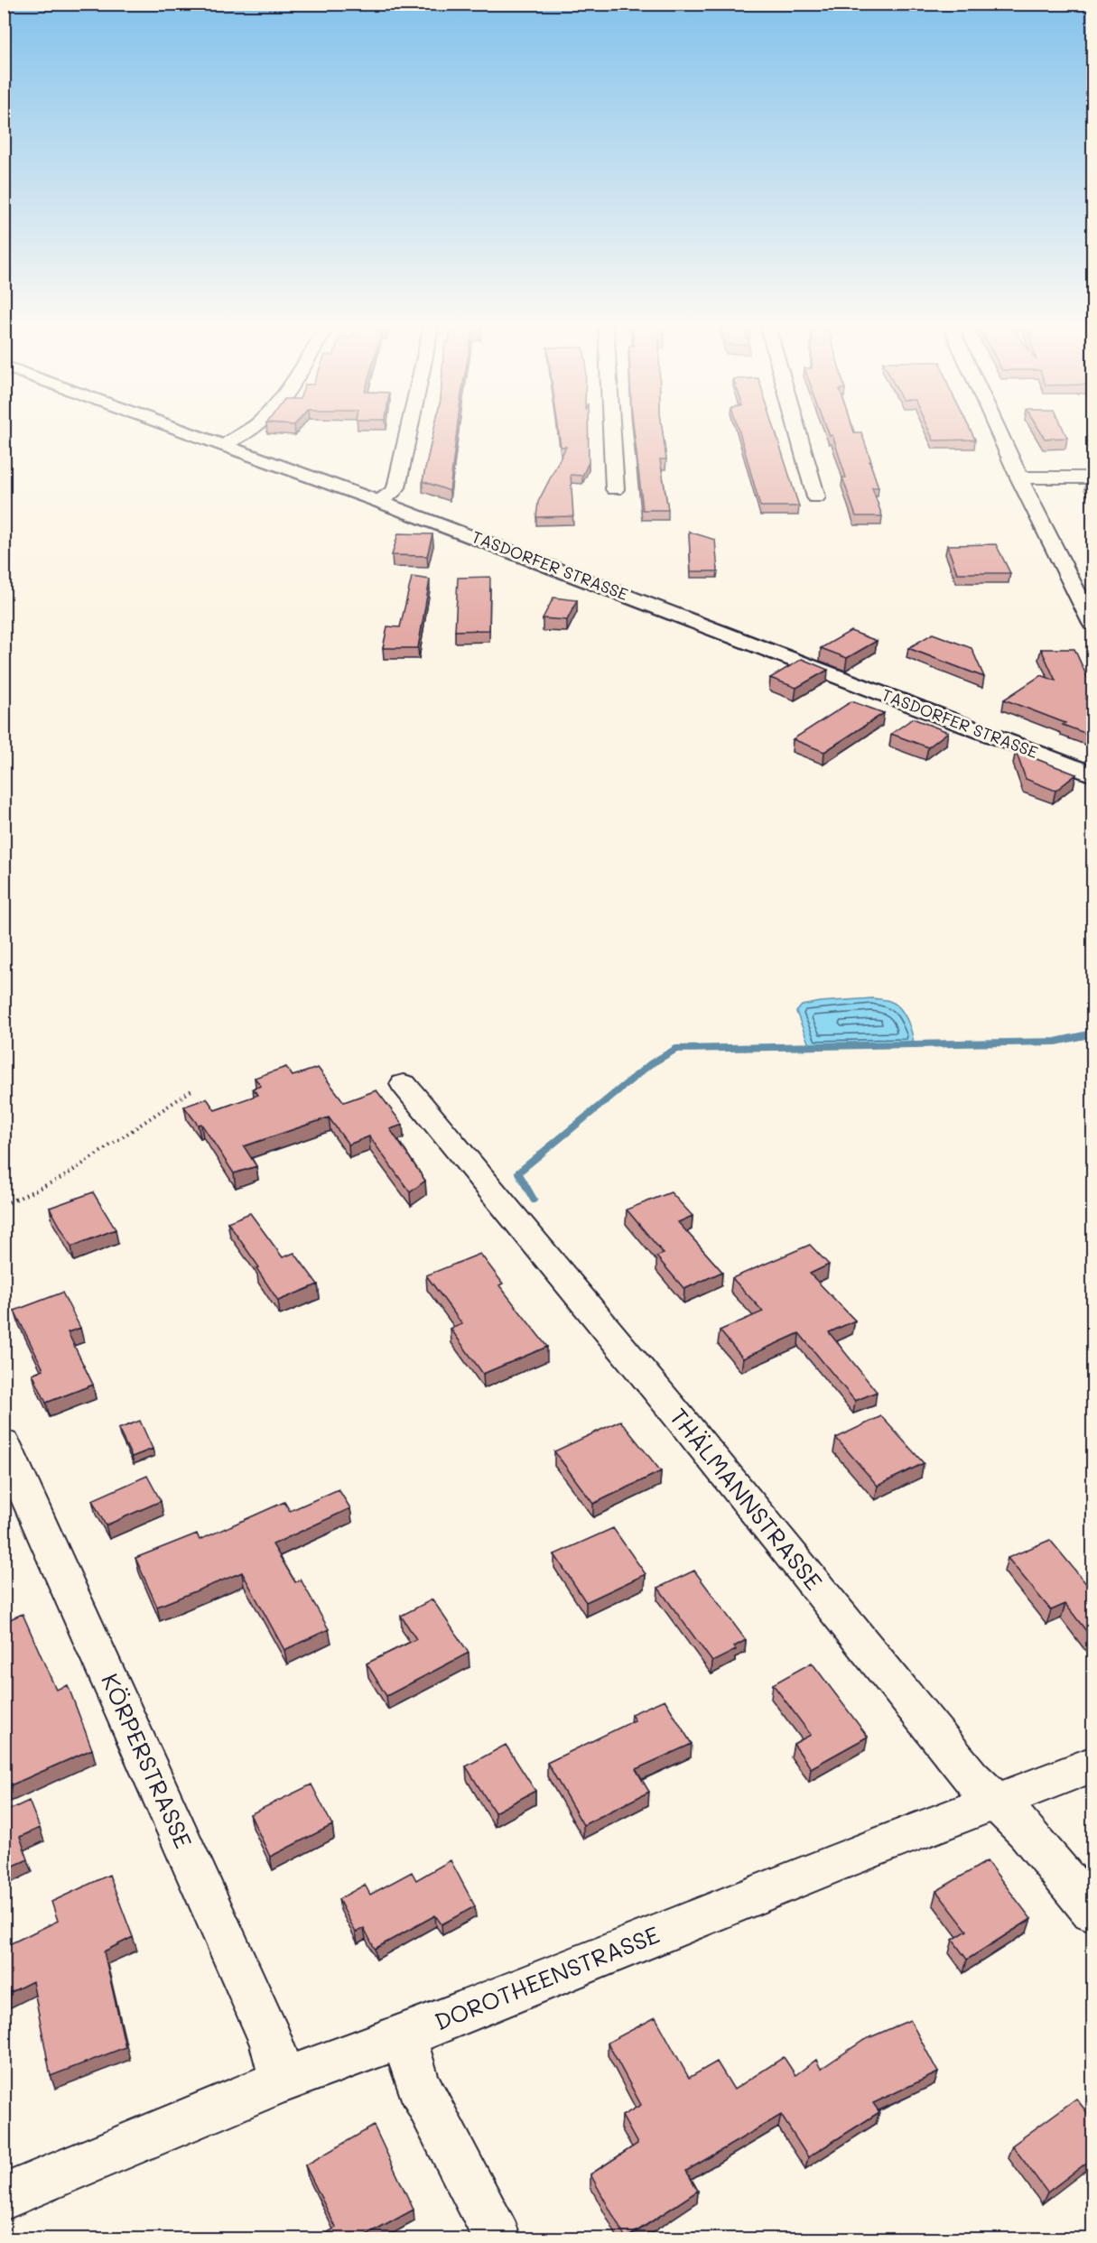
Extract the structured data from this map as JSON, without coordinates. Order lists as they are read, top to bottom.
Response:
{
  "streets": {
    "main road": ["TASDORFER STRASSE"],
    "street": ["THÄLMANNSTRASSE", "KÖRPERSTRASSE", "DOROTHEENSTRASSE"]
  },
  "crossings": [
    ["THÄLMANNSTRASSE", "DOROTHEENSTRASSE"],
    ["KÖRPERSTRASSE", "DOROTHEENSTRASSE"]
  ]
}
